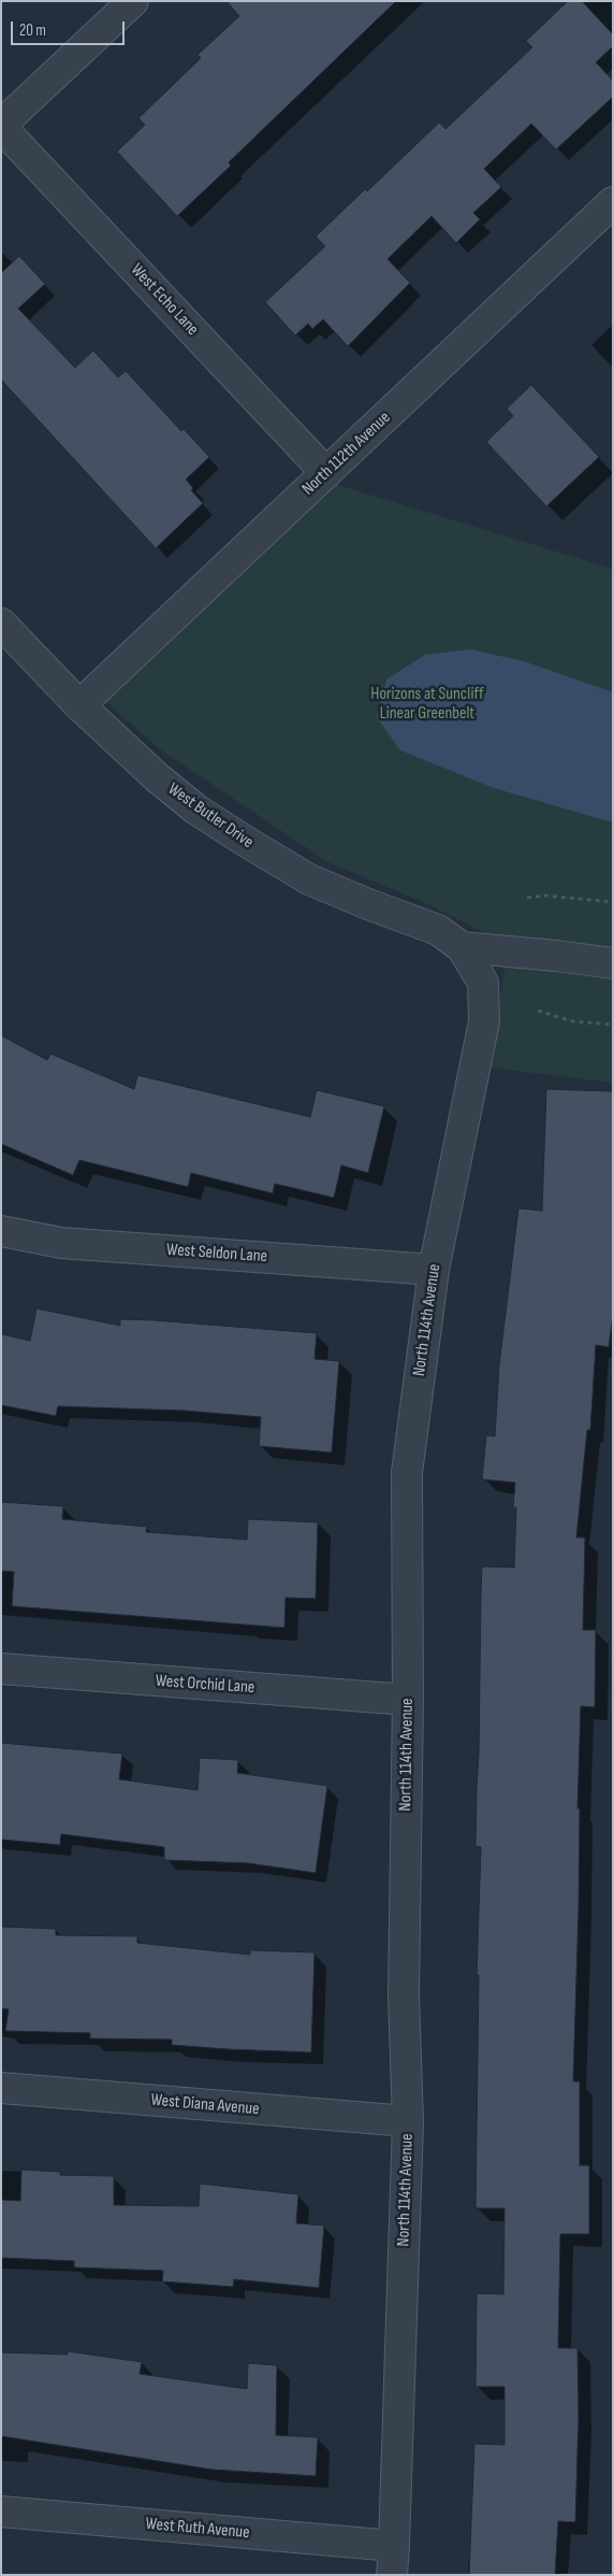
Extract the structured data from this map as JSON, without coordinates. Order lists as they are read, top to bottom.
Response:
{
  "streets": {
    "street": [
      "West Echo Lane",
      "North 112th Avenue",
      "West Butler Drive",
      "West Seldon Lane",
      "North 114th Avenue",
      "West Orchid Lane",
      "West Diana Avenue",
      "West Ruth Avenue"
    ]
  },
  "crossings": [
    ["West Echo Lane", "North 112th Avenue"],
    ["North 112th Avenue", "West Butler Drive"],
    ["West Butler Drive", "North 114th Avenue"],
    ["West Seldon Lane", "North 114th Avenue"],
    ["North 114th Avenue", "West Orchid Lane"],
    ["North 114th Avenue", "West Diana Avenue"],
    ["North 114th Avenue", "West Ruth Avenue"]
  ],
  "parks": ["Horizons at Suncliff Linear Greenbelt"],
  "scale_bar": "20 m"
}
